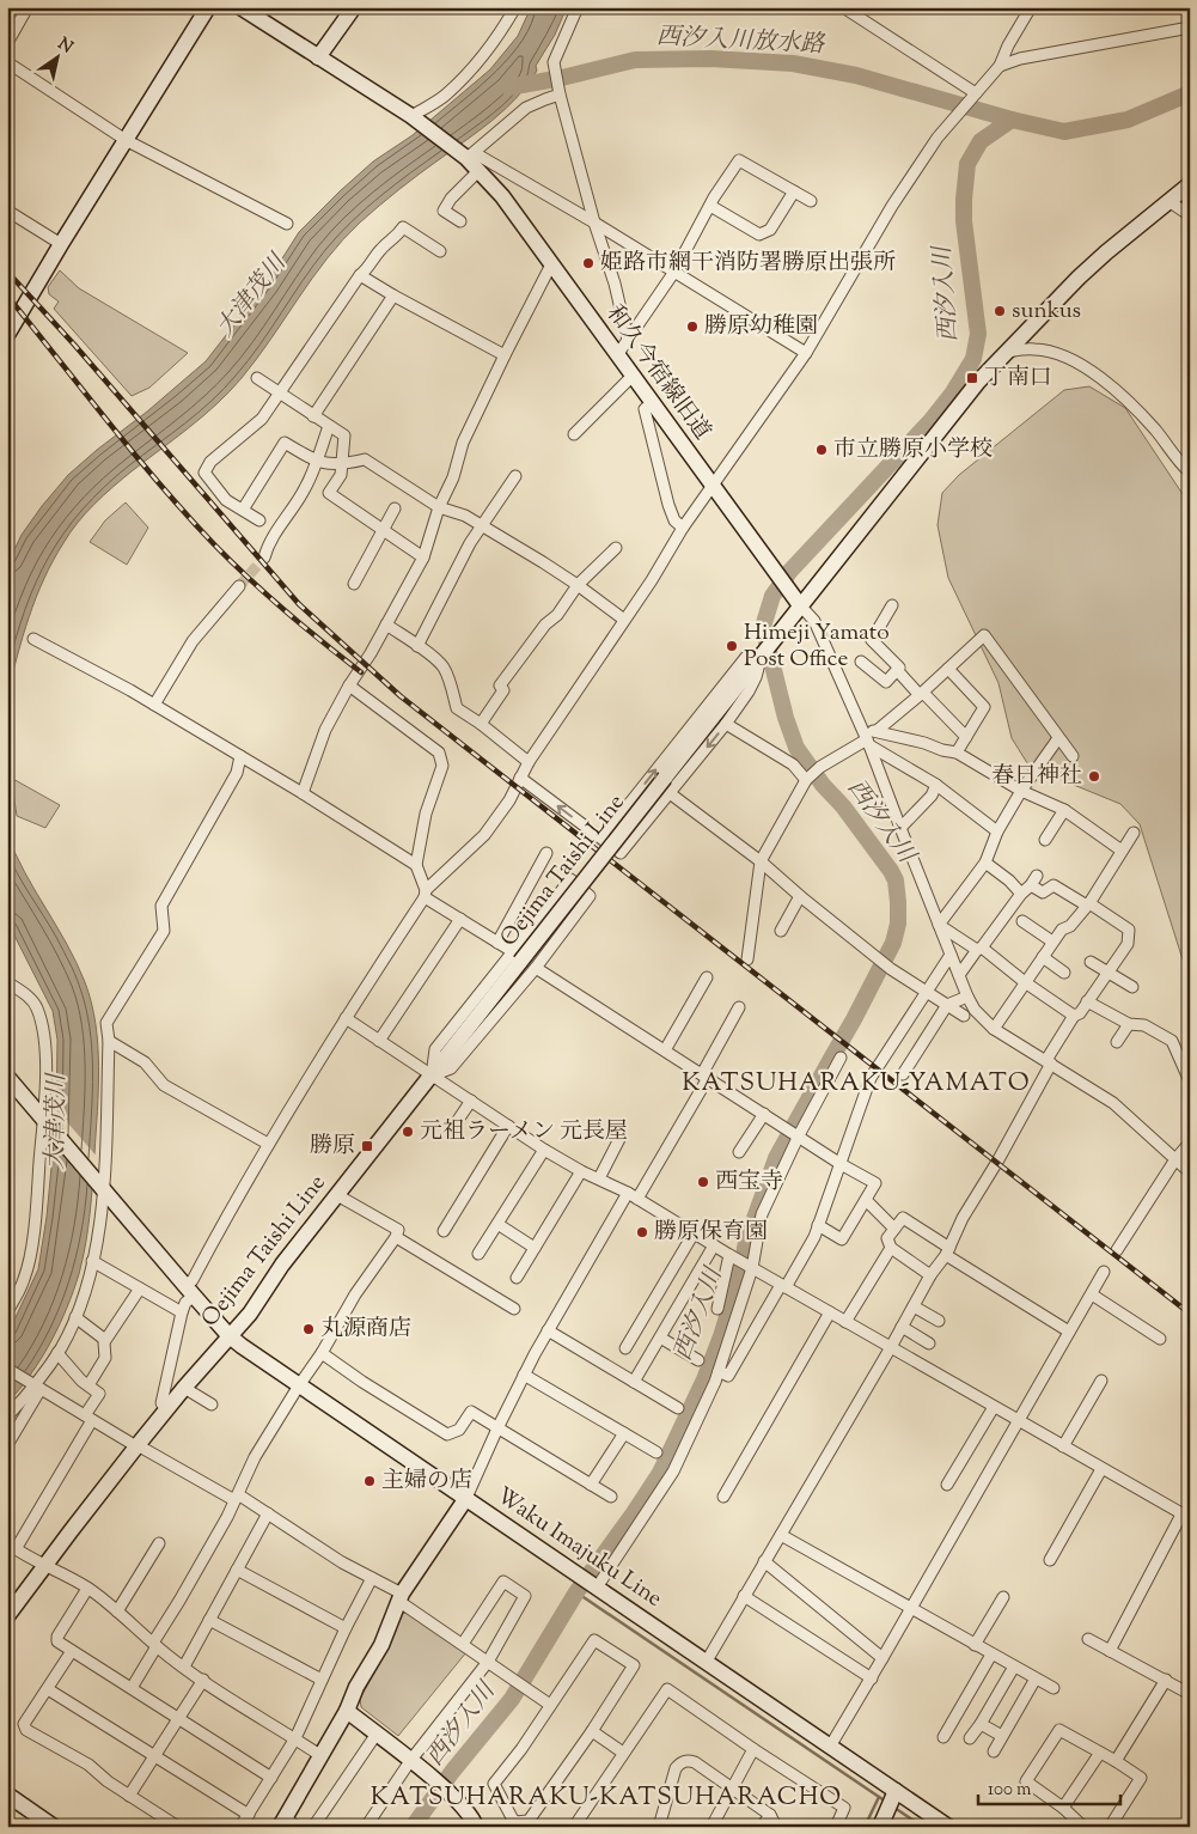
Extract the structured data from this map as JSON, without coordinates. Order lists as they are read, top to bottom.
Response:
{
  "streets": {
    "main road": ["和久今宿線旧道", "Oejima Taishi Line", "Waku Imajuku Line"]
  },
  "crossings": [
    ["和久今宿線旧道", "Oejima Taishi Line"],
    ["Oejima Taishi Line", "Waku Imajuku Line"]
  ],
  "districts": ["KATSUHARAKU-YAMATO", "KATSUHARAKU-KATSUHARACHO"],
  "water": ["西汐入川放水路", "西汐入川", "大津茂川"],
  "places": {
    "other": [
      "姫路市網干消防署勝原出張所",
      "sunkus",
      "勝原幼稚園",
      "市立勝原小学校",
      "Himeji Yamato Post Office",
      "春日神社",
      "元祖ラーメン 元長屋",
      "西宝寺",
      "勝原保育園",
      "丸源商店",
      "主婦の店"
    ],
    "transit": ["丁南口", "勝原"]
  },
  "scale_bar": "100 m",
  "north": "top right"
}
